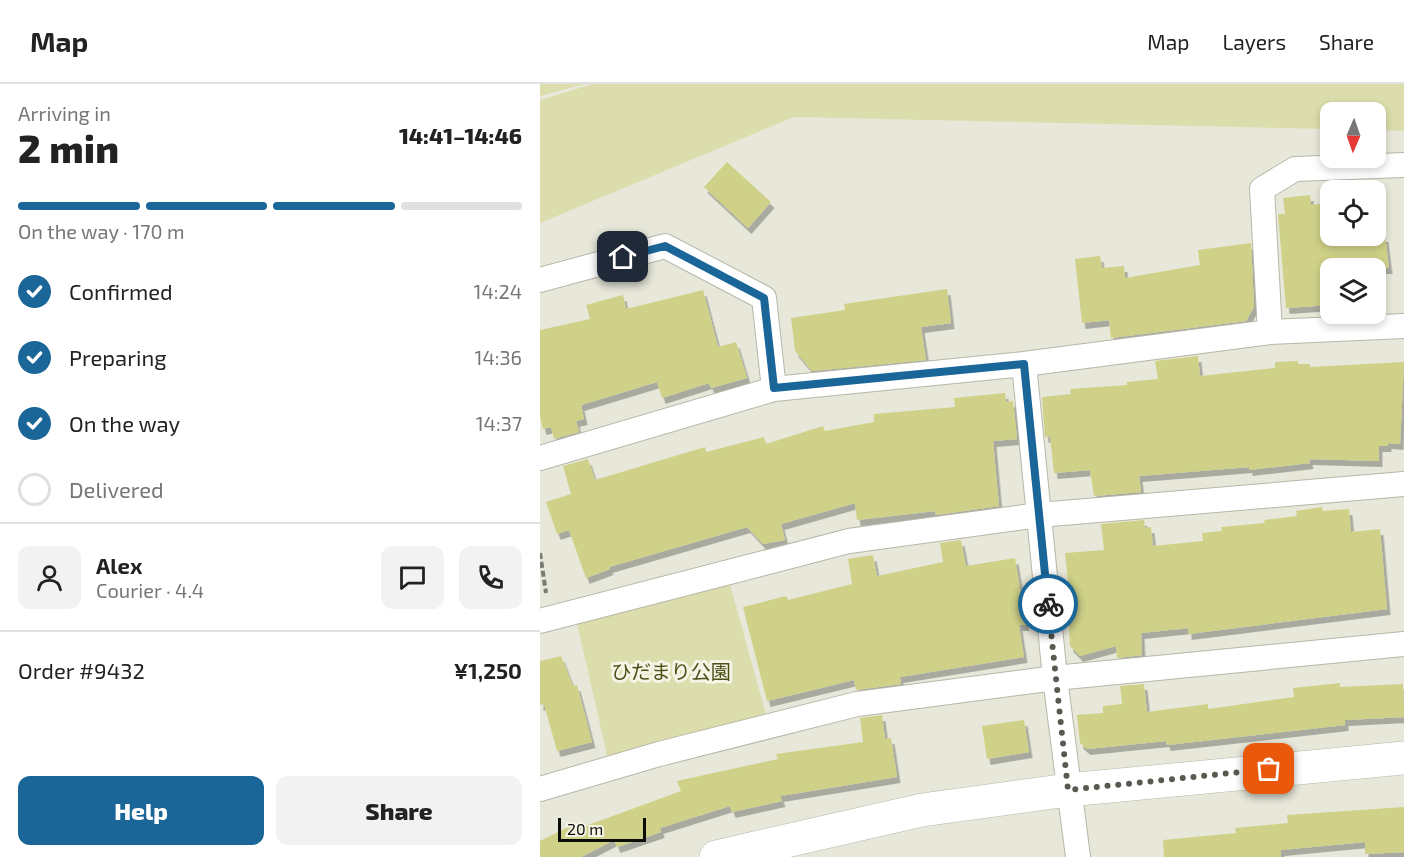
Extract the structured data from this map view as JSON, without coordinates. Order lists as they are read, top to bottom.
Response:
{
  "parks": ["ひだまり公園"],
  "scale_bar": "20 m",
  "north": "bottom",
  "page": {
    "header": "Map",
    "nav": ["Map", "Layers", "Share"],
    "heading": ["2 min", "Arriving in", "14:41–14:46"],
    "panel": [
      "Alex",
      "Courier · 4.4",
      "Order #9432",
      "¥1,250"
    ],
    "bar": "On the way · 170 m",
    "list": [
      ["Confirmed", "14:24"],
      ["Preparing", "14:36"],
      ["On the way", "14:37"],
      "Delivered"
    ],
    "buttons": ["Help", "Share"],
    "scale": "20 m"
  }
}
